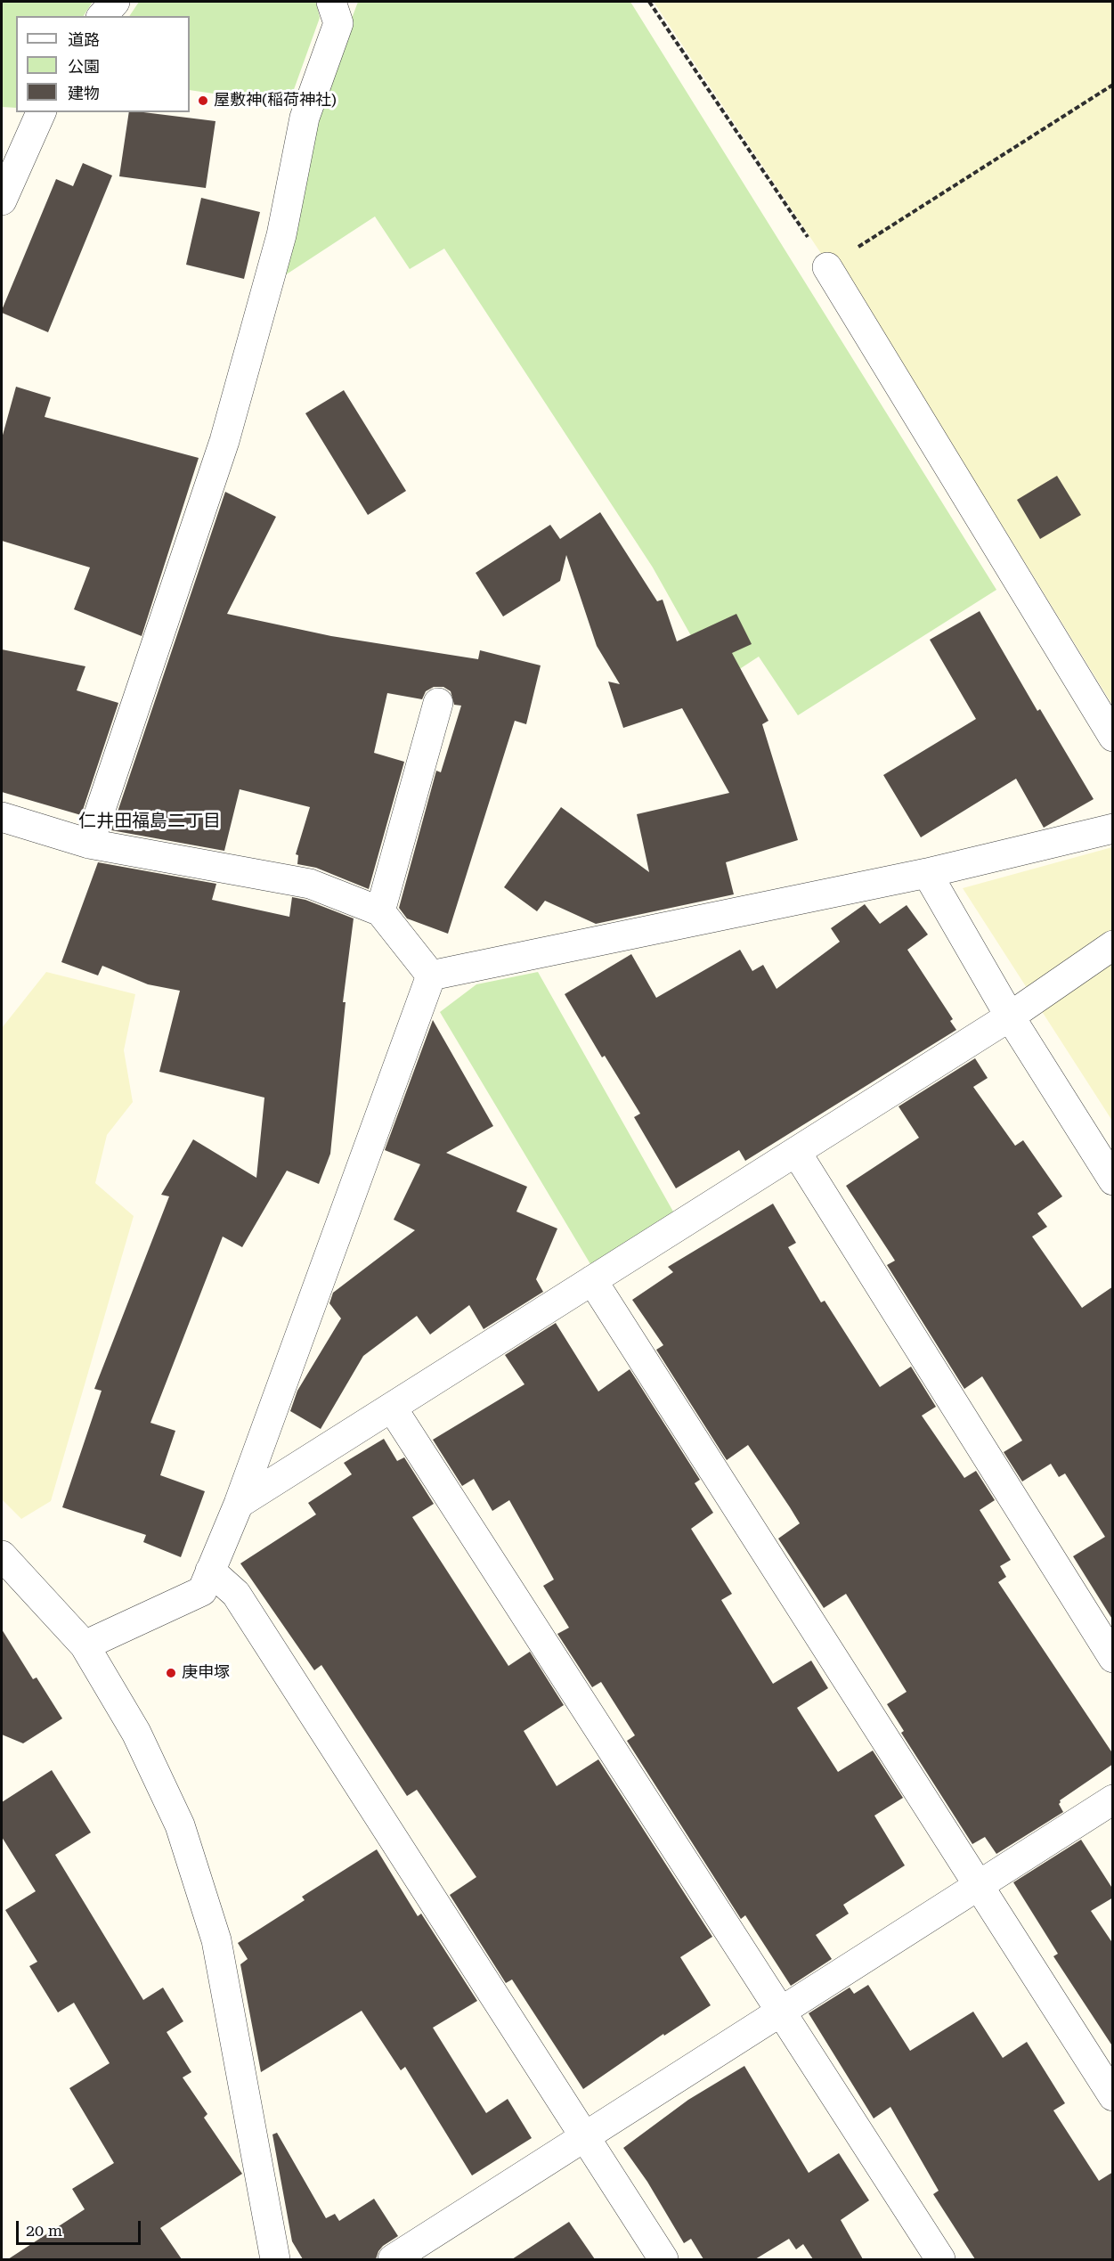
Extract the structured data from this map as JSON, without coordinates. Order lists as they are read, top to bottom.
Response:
{
  "districts": ["仁井田福島二丁目"],
  "places": ["屋敷神(稲荷神社)", "庚申塚"],
  "legend": ["道路", "公園", "建物"],
  "scale_bar": "20 m"
}
